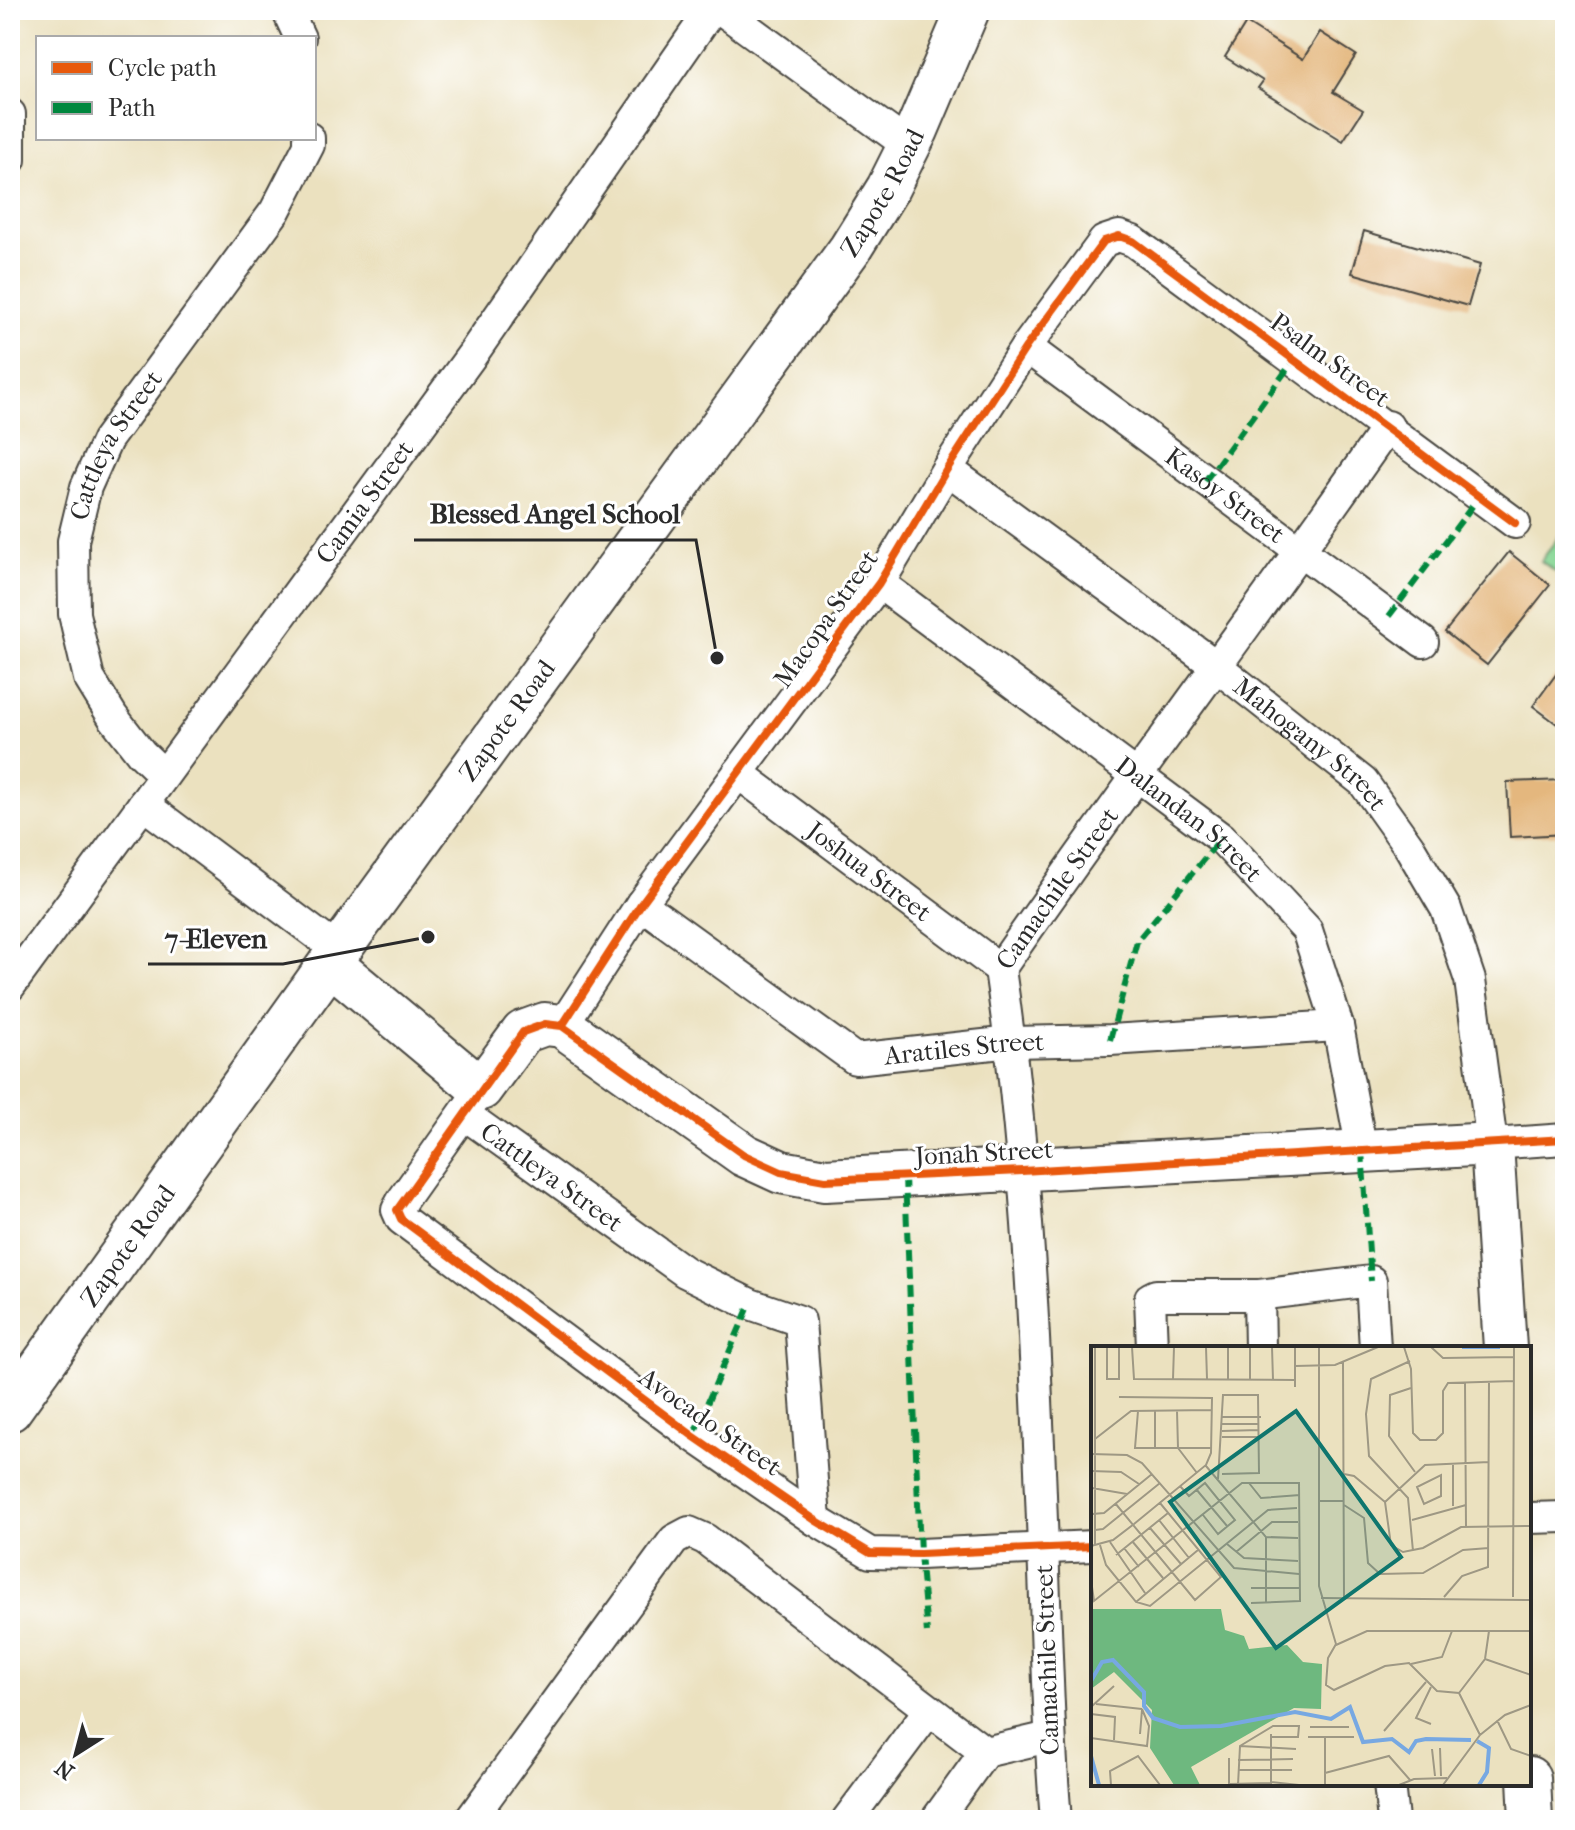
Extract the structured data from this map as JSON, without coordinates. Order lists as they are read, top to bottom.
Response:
{
  "streets": {
    "main road": ["Zapote Road", "Cattleya Street", "Jonah Street"],
    "street": [
      "Psalm Street",
      "Kasoy Street",
      "Camia Street",
      "Macopa Street",
      "Mahogany Street",
      "Dalandan Street",
      "Joshua Street",
      "Camachile Street",
      "Aratiles Street",
      "Avocado Street"
    ]
  },
  "crossings": [
    ["Zapote Road", "Cattleya Street"],
    ["Psalm Street", "Macopa Street"],
    ["Psalm Street", "Camachile Street"],
    ["Cattleya Street", "Camia Street"],
    ["Cattleya Street", "Avocado Street"],
    ["Kasoy Street", "Macopa Street"],
    ["Kasoy Street", "Camachile Street"],
    ["Macopa Street", "Mahogany Street"],
    ["Macopa Street", "Dalandan Street"],
    ["Macopa Street", "Joshua Street"],
    ["Macopa Street", "Aratiles Street"],
    ["Macopa Street", "Jonah Street"],
    ["Mahogany Street", "Camachile Street"],
    ["Mahogany Street", "Jonah Street"],
    ["Dalandan Street", "Camachile Street"],
    ["Dalandan Street", "Aratiles Street"],
    ["Dalandan Street", "Jonah Street"],
    ["Joshua Street", "Camachile Street"],
    ["Camachile Street", "Aratiles Street"],
    ["Camachile Street", "Jonah Street"],
    ["Camachile Street", "Avocado Street"]
  ],
  "places": ["Blessed Angel School", "7-Eleven"],
  "legend": ["Cycle path", "Path"],
  "north": "bottom left"
}
